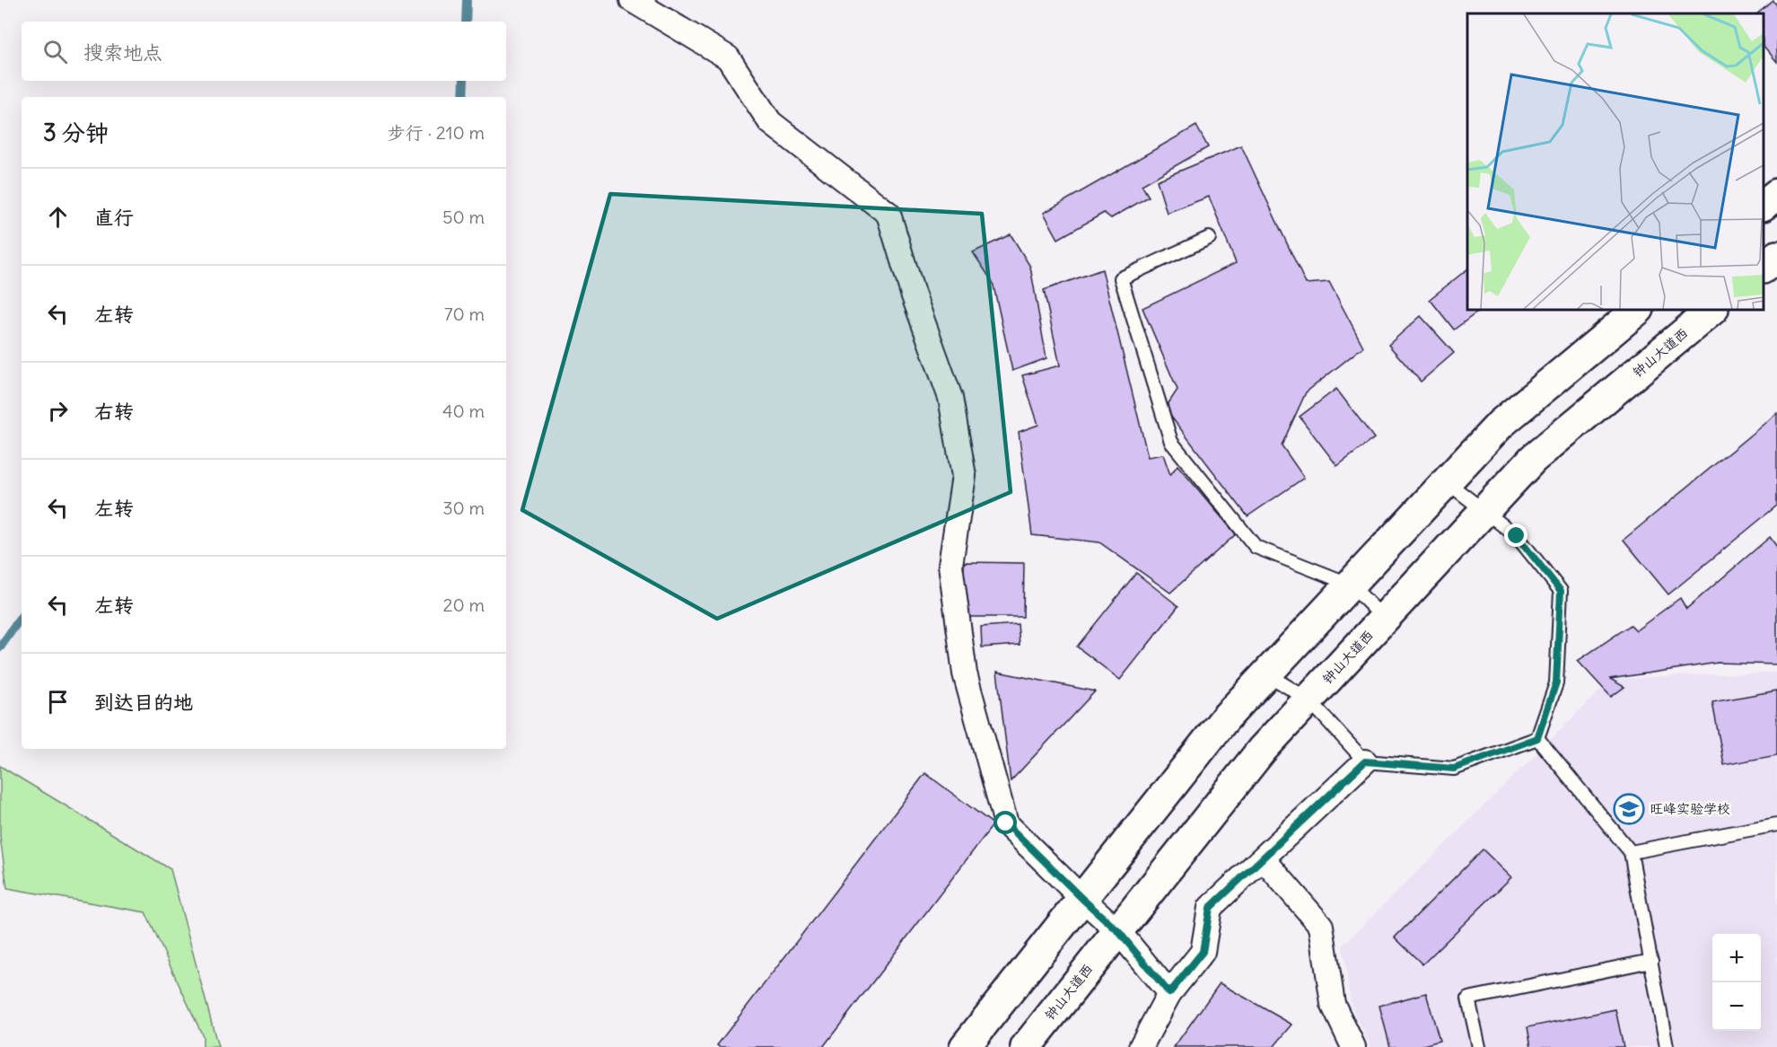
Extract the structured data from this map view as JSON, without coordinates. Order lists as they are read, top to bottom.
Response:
{
  "streets": {
    "highway": ["钟山大道西"]
  },
  "places": {
    "school or university": ["旺峰实验学校"]
  },
  "page": {
    "search": "搜索地点",
    "heading": ["3 分钟", "步行 · 210 m"],
    "list": [
      ["直行", "50 m"],
      ["左转", "70 m"],
      ["右转", "40 m"],
      ["左转", "30 m"],
      ["左转", "20 m"],
      "到达目的地"
    ],
    "map_buttons": ["+", "−"]
  }
}
